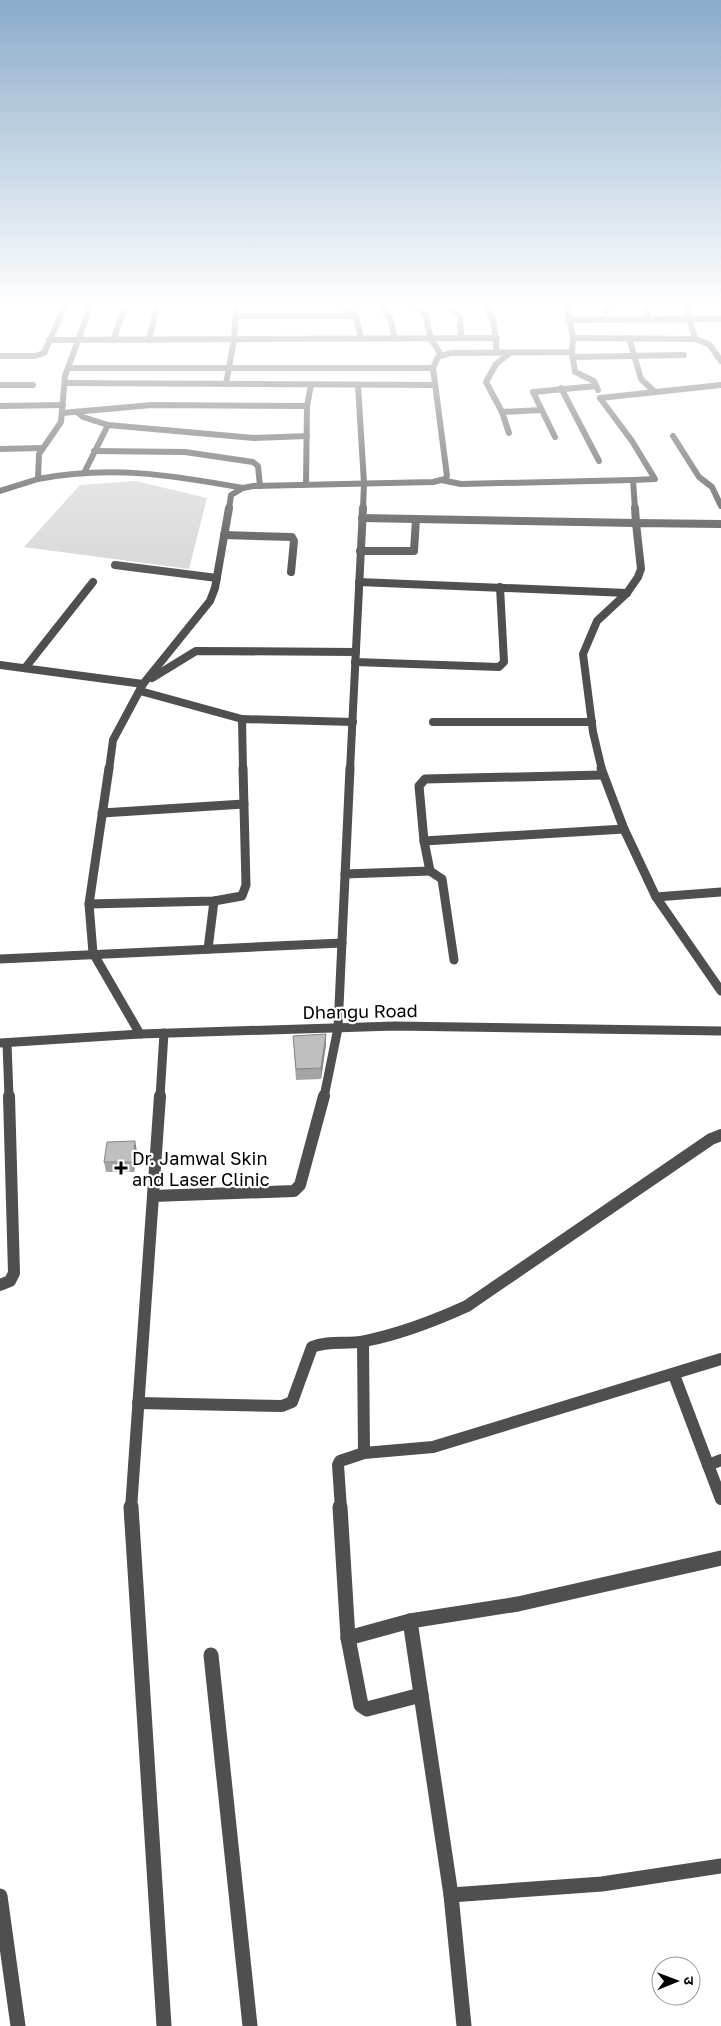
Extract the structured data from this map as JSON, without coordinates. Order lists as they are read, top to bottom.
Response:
{
  "streets": {
    "street": ["Dhangu Road"]
  },
  "places": {
    "health": ["Dr. Jamwal Skin and Laser Clinic"]
  },
  "north": "right"
}
